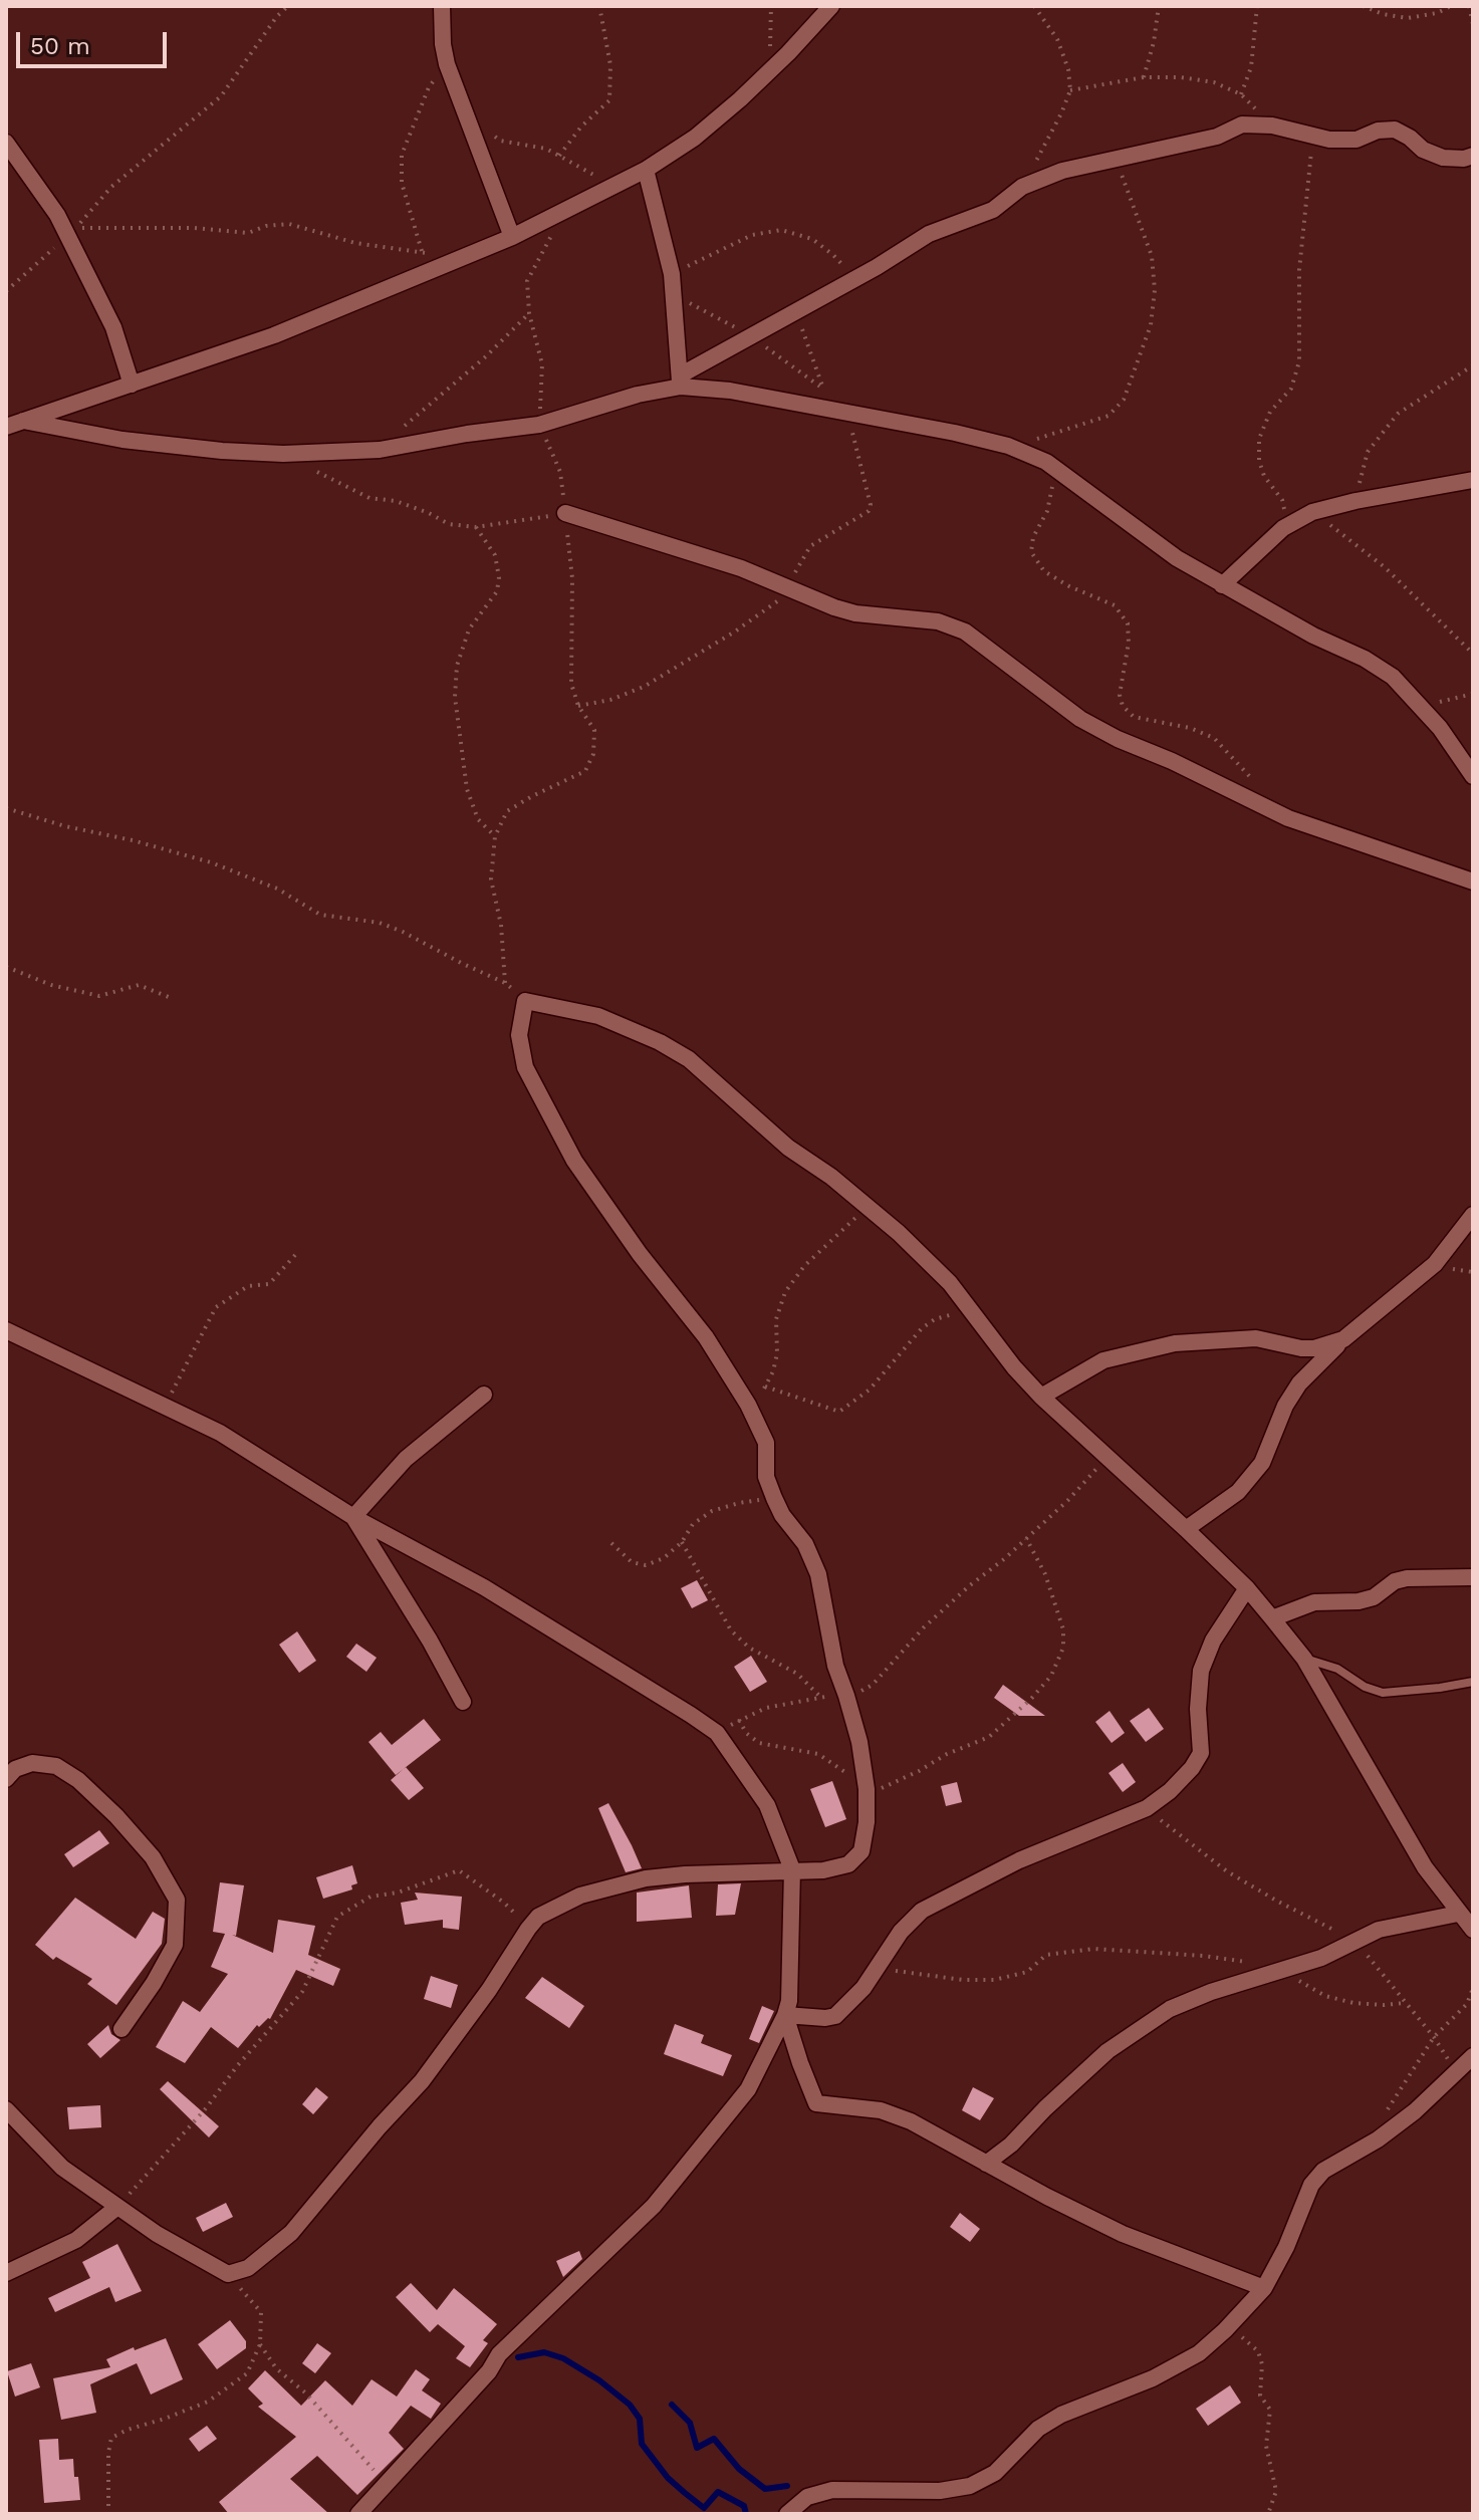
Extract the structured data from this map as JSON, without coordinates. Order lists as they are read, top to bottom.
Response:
{
  "scale_bar": "50 m"
}
